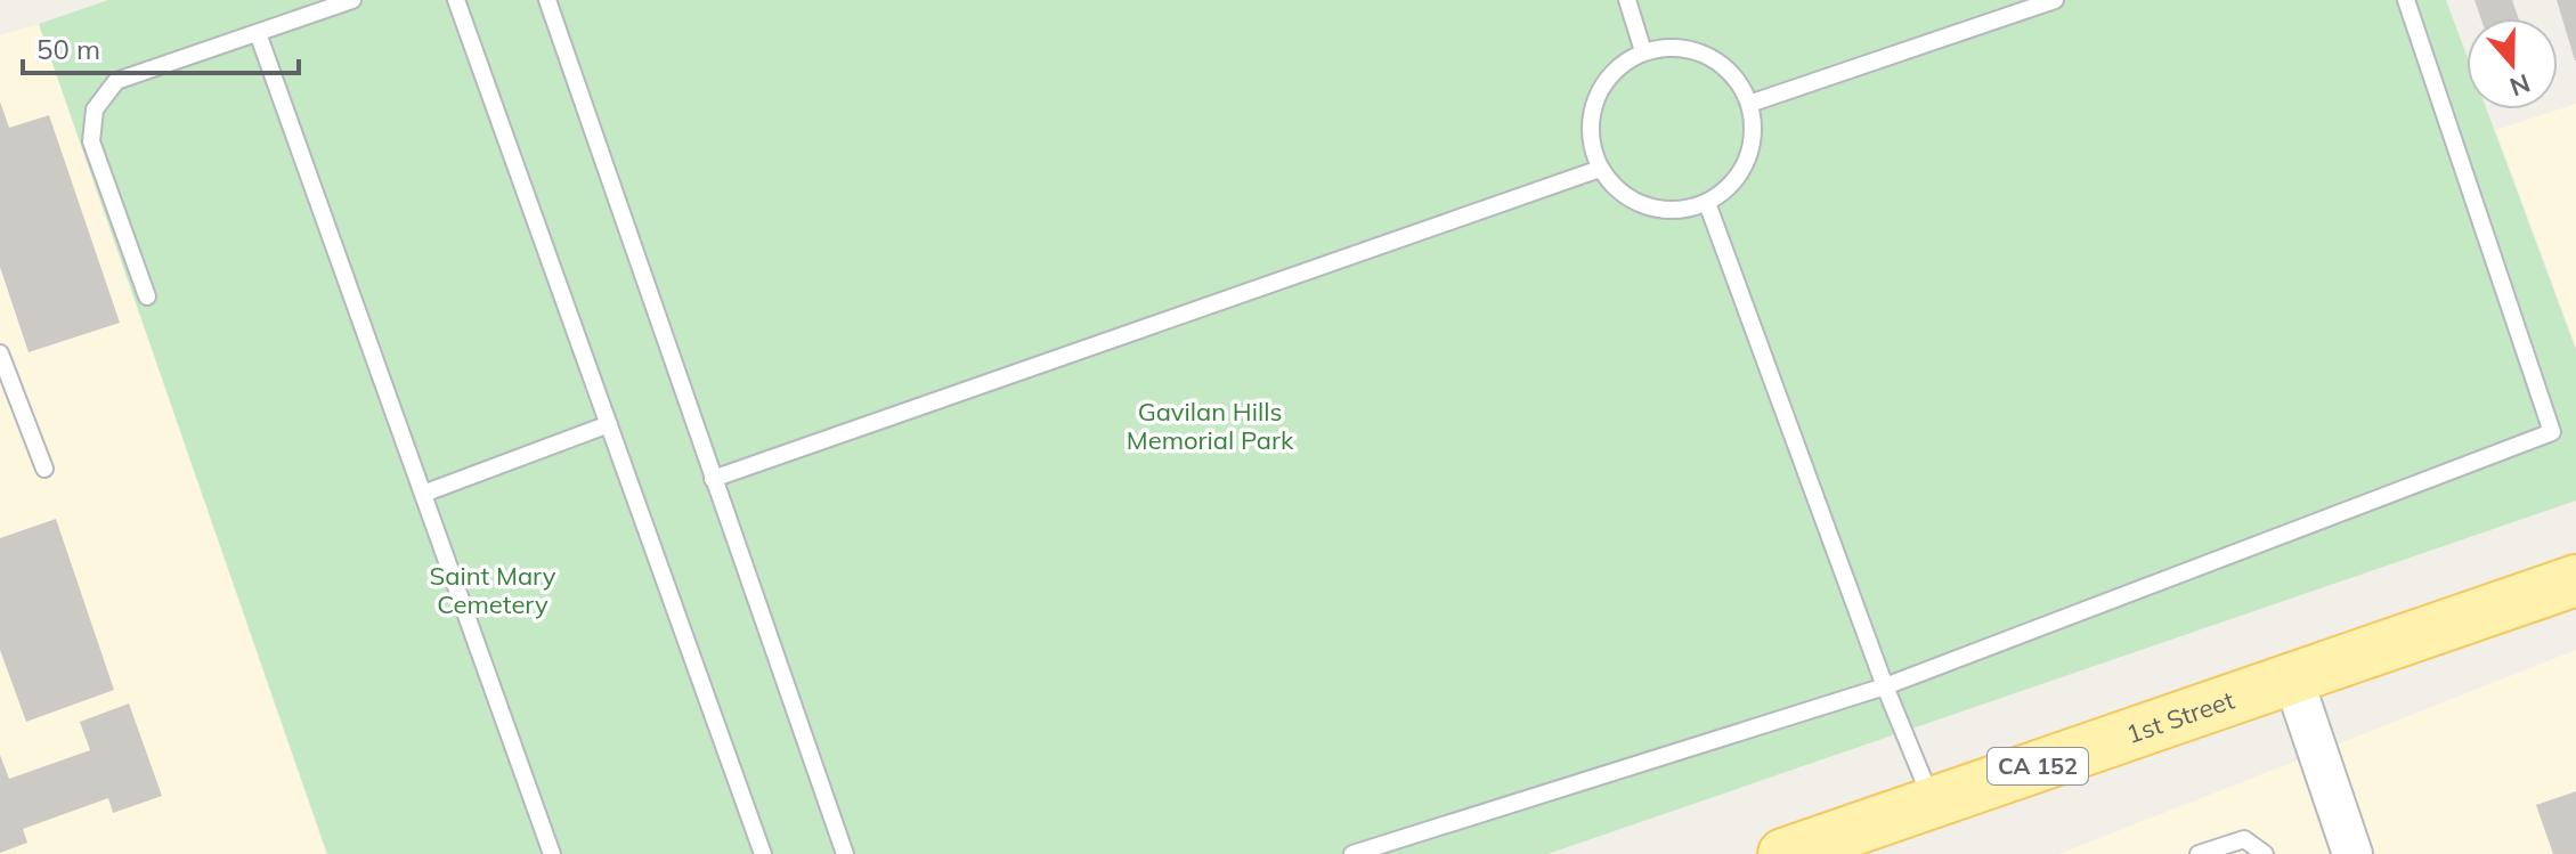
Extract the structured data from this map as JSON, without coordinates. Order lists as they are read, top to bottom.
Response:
{
  "streets": {
    "main road": ["1st Street", "CA 152"]
  },
  "parks": ["Gavilan Hills Memorial Park", "Saint Mary Cemetery"],
  "scale_bar": "50 m",
  "north": "bottom"
}
